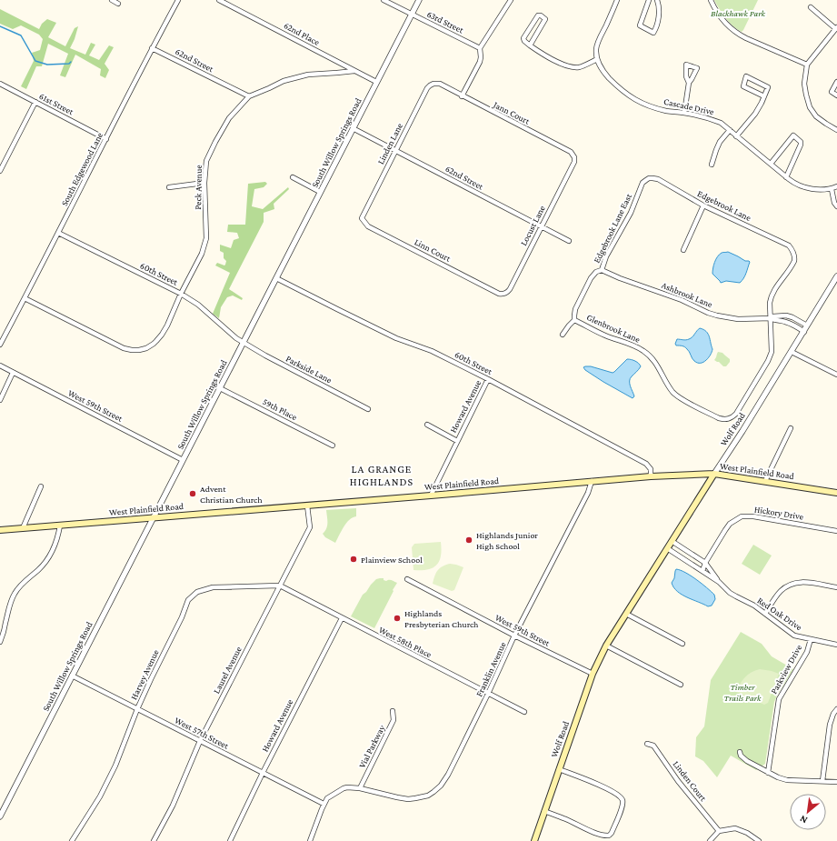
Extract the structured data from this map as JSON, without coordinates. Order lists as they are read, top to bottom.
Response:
{
  "streets": {
    "main road": ["Wolf Road", "West Plainfield Road"],
    "street": [
      "63rd Street",
      "62nd Place",
      "62nd Street",
      "61st Street",
      "Cascade Drive",
      "Jann Court",
      "South Willow Springs Road",
      "Linden Lane",
      "South Edgewood Lane",
      "Peck Avenue",
      "Edgebrook Lane",
      "Locust Lane",
      "Edgebrook Lane East",
      "Linn Court",
      "60th Street",
      "Ashbrook Lane",
      "Glenbrook Lane",
      "Parkside Lane",
      "West 59th Street",
      "Howard Avenue",
      "59th Place",
      "Hickory Drive",
      "Red Oak Drive",
      "West 58th Place",
      "Franklin Avenue",
      "Parkview Drive",
      "Laurel Avenue",
      "Harvey Avenue",
      "West 57th Street",
      "Vial Parkway",
      "Linden Court"
    ]
  },
  "crossings": [
    ["63rd Street", "South Willow Springs Road"],
    ["62nd Place", "South Willow Springs Road"],
    ["62nd Place", "Peck Avenue"],
    ["62nd Street", "South Willow Springs Road"],
    ["62nd Street", "Linden Lane"],
    ["62nd Street", "South Edgewood Lane"],
    ["62nd Street", "Peck Avenue"],
    ["62nd Street", "Locust Lane"],
    ["61st Street", "South Edgewood Lane"],
    ["Jann Court", "Linden Lane"],
    ["Jann Court", "Locust Lane"],
    ["South Willow Springs Road", "60th Street"],
    ["South Willow Springs Road", "Parkside Lane"],
    ["South Willow Springs Road", "West 59th Street"],
    ["South Willow Springs Road", "59th Place"],
    ["South Willow Springs Road", "West Plainfield Road"],
    ["South Willow Springs Road", "West 57th Street"],
    ["Linden Lane", "Linn Court"],
    ["South Edgewood Lane", "Peck Avenue"],
    ["South Edgewood Lane", "60th Street"],
    ["Peck Avenue", "60th Street"],
    ["Edgebrook Lane", "Edgebrook Lane East"],
    ["Edgebrook Lane", "Ashbrook Lane"],
    ["Edgebrook Lane", "Glenbrook Lane"],
    ["Locust Lane", "Linn Court"],
    ["Edgebrook Lane East", "Ashbrook Lane"],
    ["Edgebrook Lane East", "Glenbrook Lane"],
    ["60th Street", "Parkside Lane"],
    ["60th Street", "Howard Avenue"],
    ["60th Street", "West Plainfield Road"],
    ["Ashbrook Lane", "Glenbrook Lane"],
    ["Ashbrook Lane", "Wolf Road"],
    ["West 59th Street", "Wolf Road"],
    ["West 59th Street", "Franklin Avenue"],
    ["Howard Avenue", "West Plainfield Road"],
    ["Howard Avenue", "West 58th Place"],
    ["Howard Avenue", "West 57th Street"],
    ["Wolf Road", "West Plainfield Road"],
    ["Wolf Road", "Red Oak Drive"],
    ["West Plainfield Road", "Franklin Avenue"],
    ["West Plainfield Road", "Laurel Avenue"],
    ["Hickory Drive", "Red Oak Drive"],
    ["Red Oak Drive", "Parkview Drive"],
    ["West 58th Place", "Franklin Avenue"],
    ["West 58th Place", "Laurel Avenue"],
    ["West 58th Place", "Harvey Avenue"],
    ["Franklin Avenue", "Vial Parkway"],
    ["Laurel Avenue", "Harvey Avenue"],
    ["Laurel Avenue", "West 57th Street"],
    ["Harvey Avenue", "West 57th Street"]
  ],
  "districts": ["LA GRANGE HIGHLANDS"],
  "parks": ["Blackhawk Park", "Timber Trails Park"],
  "places": [
    "Advent Christian Church",
    "Highlands Junior High School",
    "Plainview School",
    "Highlands Presbyterian Church"
  ],
  "north": "bottom left"
}
